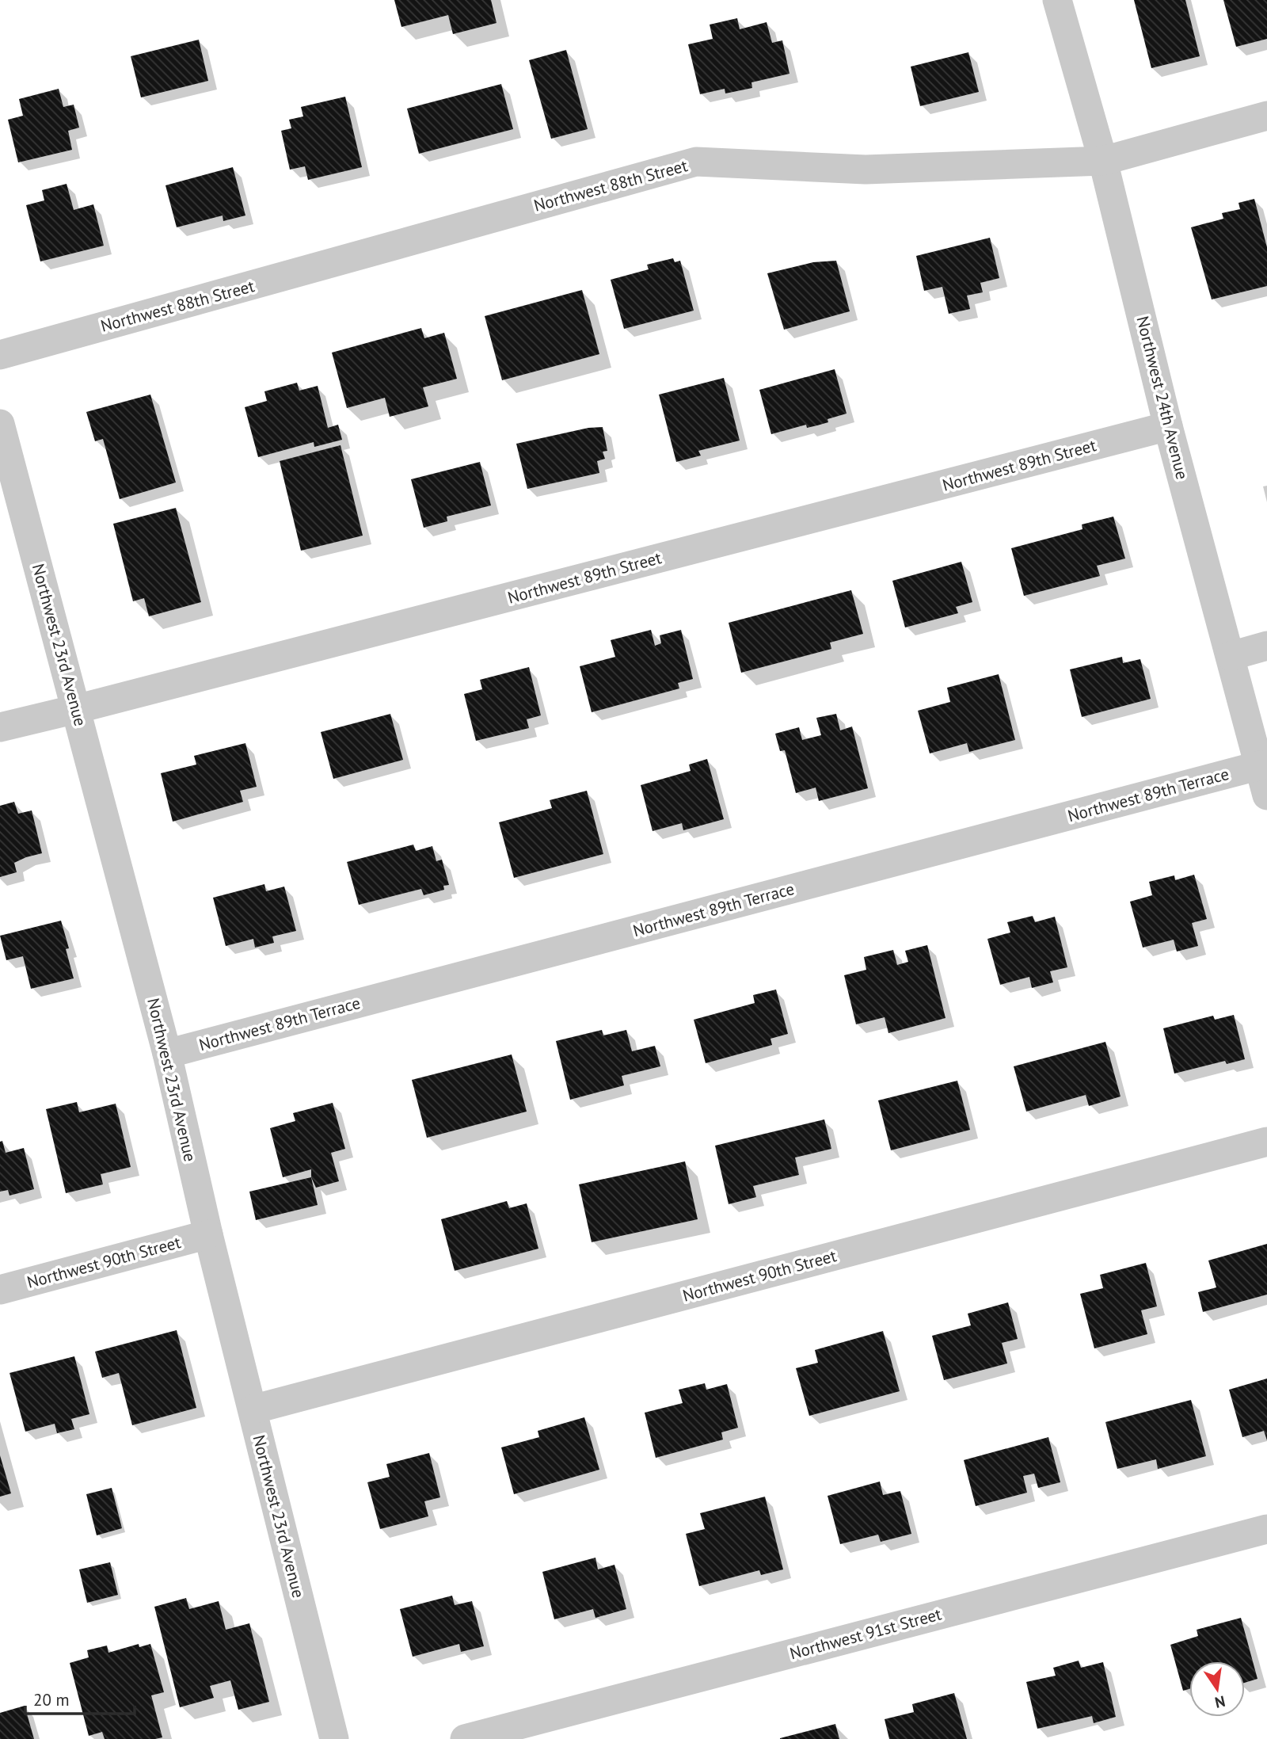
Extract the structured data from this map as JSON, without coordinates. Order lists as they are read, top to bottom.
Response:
{
  "streets": {
    "street": [
      "Northwest 88th Street",
      "Northwest 24th Avenue",
      "Northwest 89th Street",
      "Northwest 23rd Avenue",
      "Northwest 89th Terrace",
      "Northwest 90th Street",
      "Northwest 91st Street"
    ]
  },
  "crossings": [
    ["Northwest 88th Street", "Northwest 24th Avenue"],
    ["Northwest 24th Avenue", "Northwest 89th Street"],
    ["Northwest 24th Avenue", "Northwest 89th Terrace"],
    ["Northwest 89th Street", "Northwest 23rd Avenue"],
    ["Northwest 23rd Avenue", "Northwest 89th Terrace"],
    ["Northwest 23rd Avenue", "Northwest 90th Street"]
  ],
  "scale_bar": "20 m",
  "north": "bottom"
}
